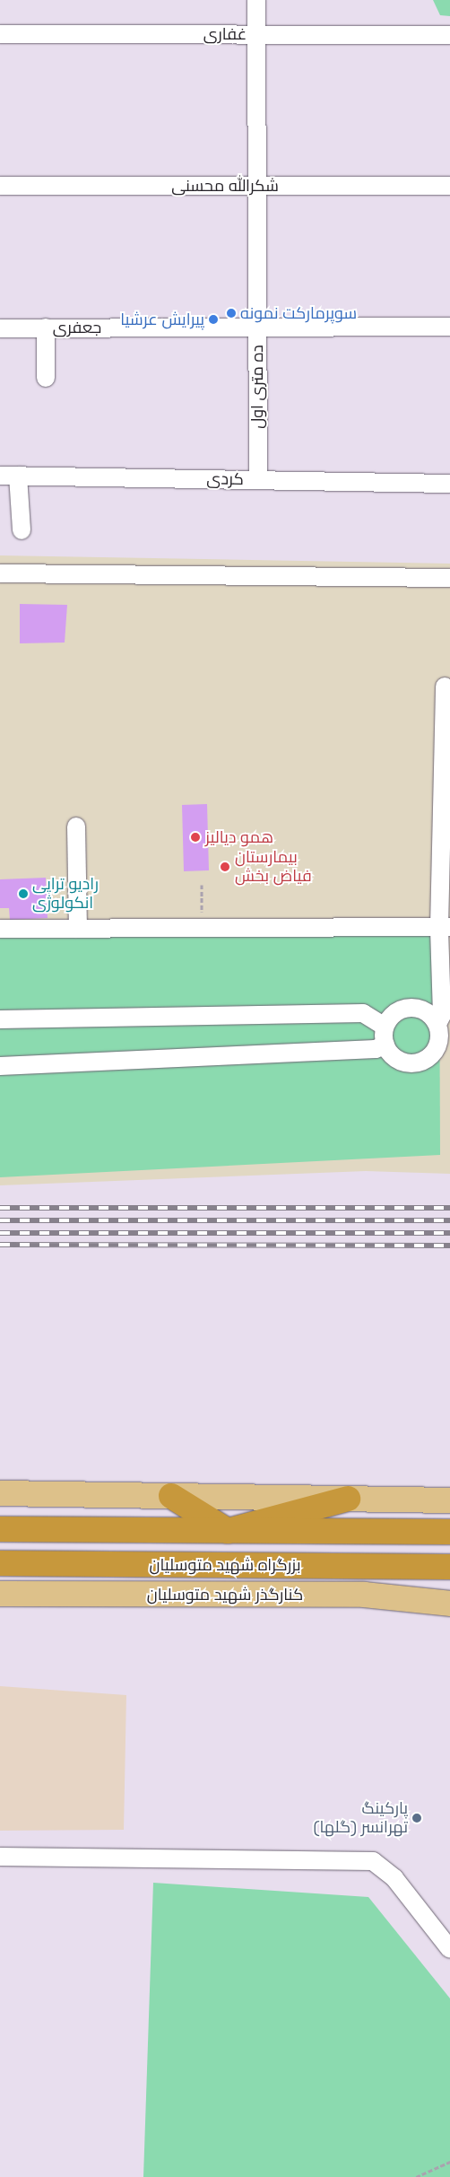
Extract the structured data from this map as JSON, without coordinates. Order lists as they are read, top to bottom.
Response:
{
  "streets": {
    "highway": ["بزرگراه شهید متوسلیان"],
    "main road": ["کنارگذر شهید متوسلیان"],
    "street": [
      "غفاری",
      "شکرالله محسنی",
      "جعفری",
      "ده متری اول",
      "کردی"
    ]
  },
  "crossings": [
    ["غفاری", "ده متری اول"],
    ["شکرالله محسنی", "ده متری اول"],
    ["جعفری", "ده متری اول"],
    ["ده متری اول", "کردی"]
  ],
  "places": [
    "سوپرمارکت نمونه",
    "پیرایش عرشیا",
    "همو دیالیز",
    "بیمارستان فیاض بخش",
    "رادیو تراپی انکولوژی",
    "پارکینگ تهرانسر (گلها)"
  ]
}
